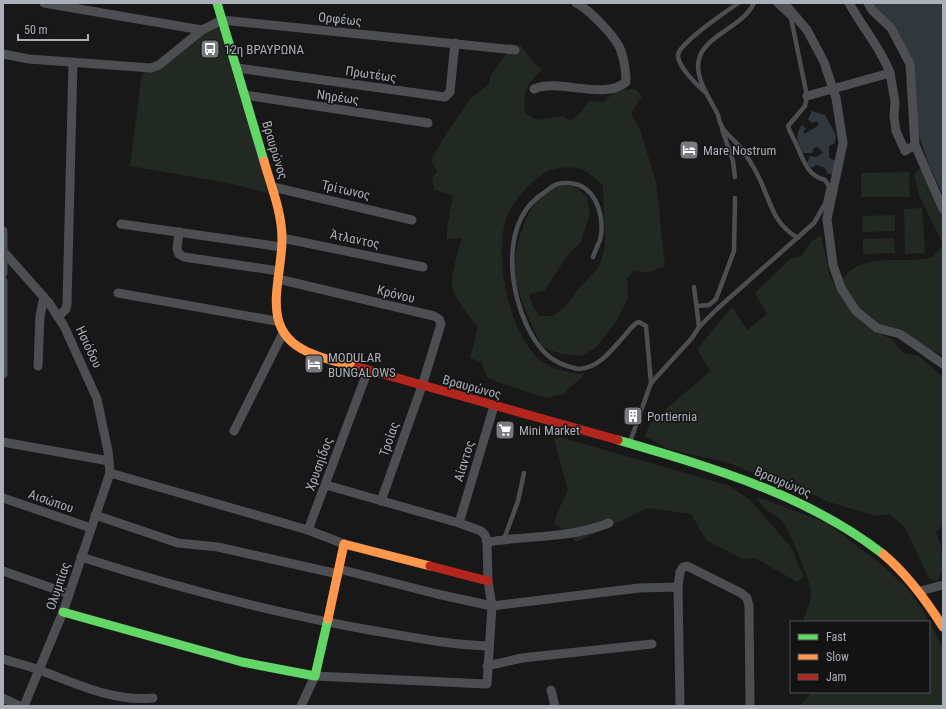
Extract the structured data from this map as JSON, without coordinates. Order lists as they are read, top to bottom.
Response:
{
  "streets": {
    "main road": ["Βραυρώνος"],
    "street": [
      "Ορφέως",
      "Πρωτέως",
      "Νηρέως",
      "Τρίτωνος",
      "Άτλαντος",
      "Κρόνου",
      "Ησιόδου",
      "Τροίας",
      "Αίαντος",
      "Χρυσηίδος",
      "Αισώπου",
      "Ολυμπίας"
    ]
  },
  "crossings": [
    ["Ορφέως", "Πρωτέως"],
    ["Ορφέως", "Βραυρώνος"],
    ["Πρωτέως", "Βραυρώνος"],
    ["Νηρέως", "Βραυρώνος"],
    ["Βραυρώνος", "Τρίτωνος"],
    ["Βραυρώνος", "Άτλαντος"],
    ["Βραυρώνος", "Κρόνου"],
    ["Βραυρώνος", "Τροίας"],
    ["Βραυρώνος", "Αίαντος"],
    ["Βραυρώνος", "Χρυσηίδος"],
    ["Κρόνου", "Τροίας"],
    ["Ησιόδου", "Ολυμπίας"],
    ["Αισώπου", "Ολυμπίας"]
  ],
  "places": {
    "bus stop": ["12η ΒΡΑΥΡΩΝΑ"],
    "hotel": ["Mare Nostrum", "MODULAR BUNGALOWS"],
    "building": ["Portiernia"],
    "supermarket": ["Mini Market"]
  },
  "legend": ["Fast", "Slow", "Jam"],
  "scale_bar": "50 m"
}
